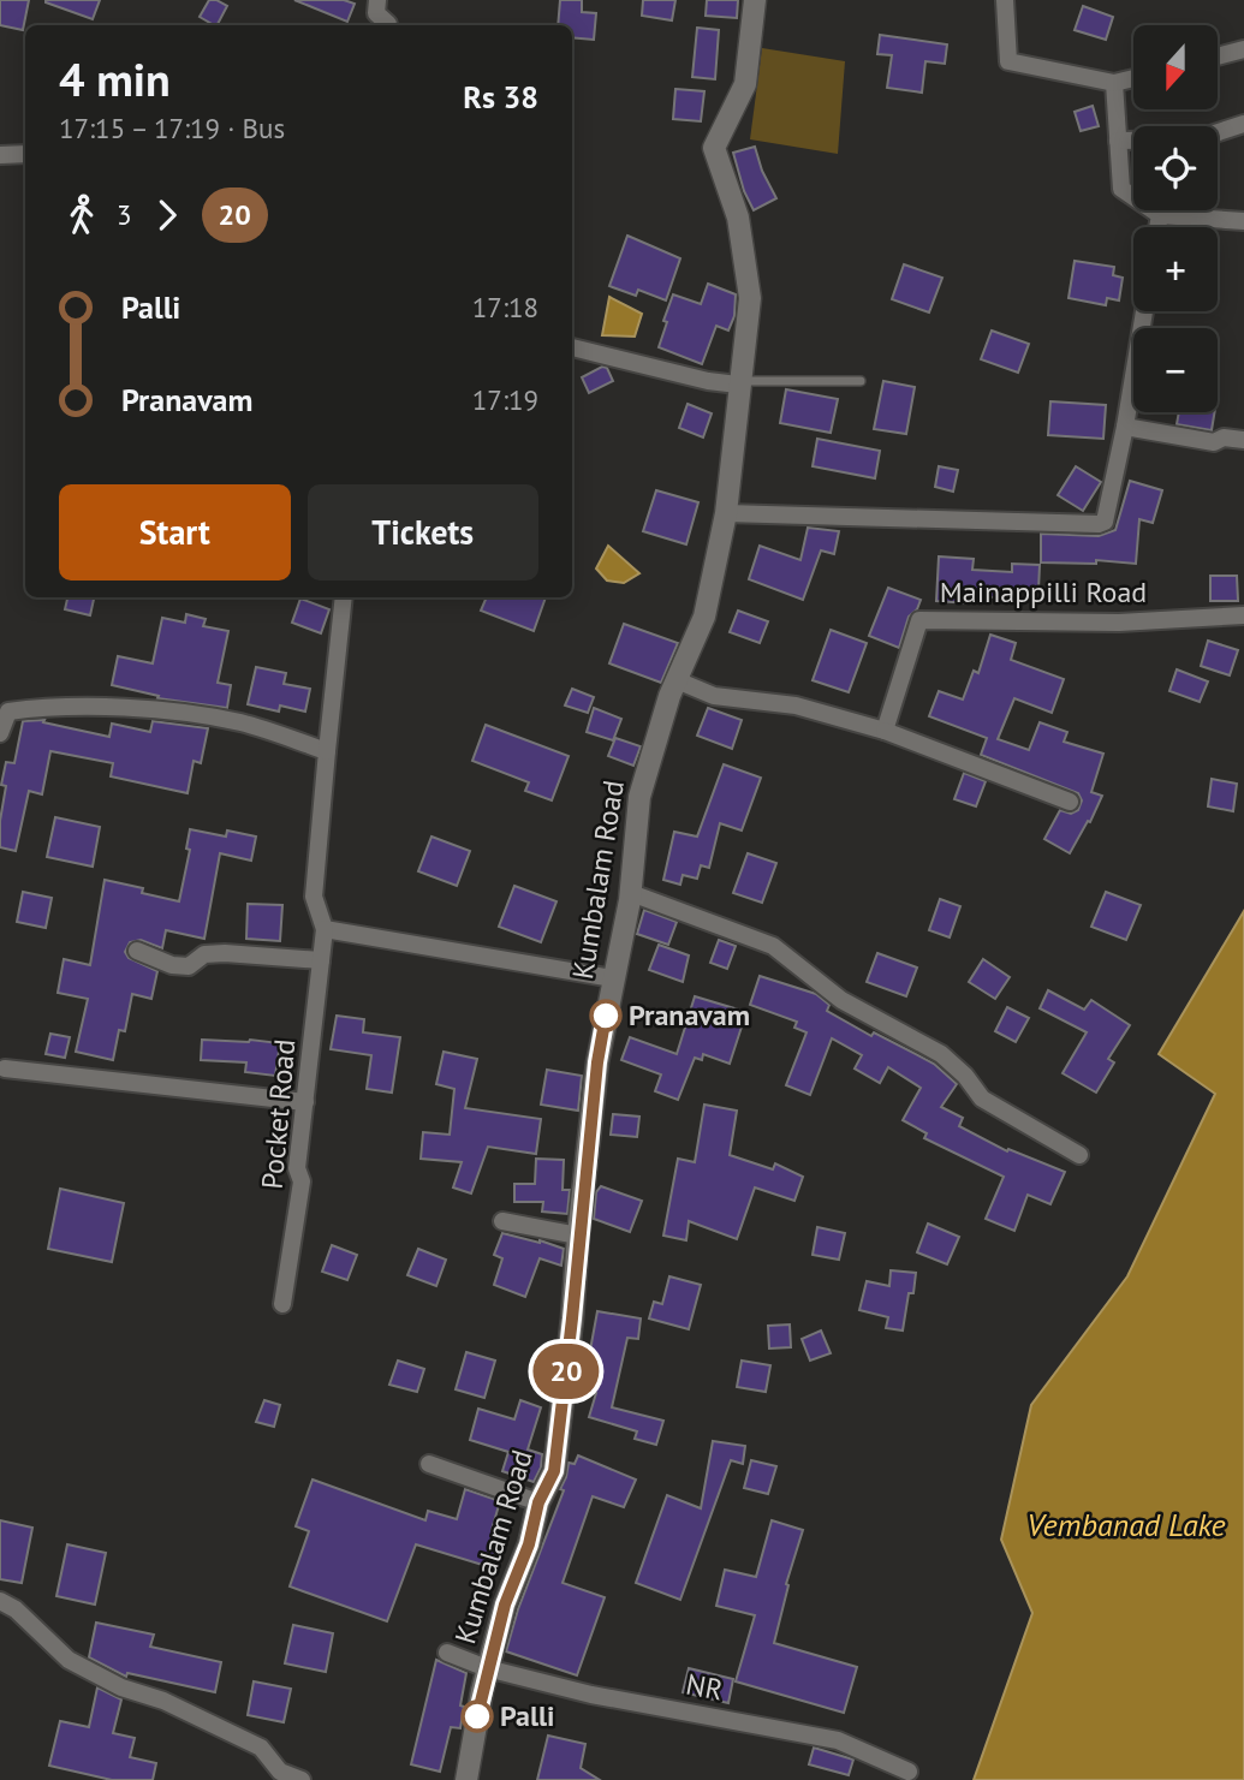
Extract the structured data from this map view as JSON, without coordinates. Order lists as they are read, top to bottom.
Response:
{
  "streets": {
    "main road": ["Kumbalam Road"],
    "street": ["Mainappilli Road", "Pocket Road", "NR"]
  },
  "crossings": [
    ["Kumbalam Road", "NR"]
  ],
  "water": ["Vembanad Lake"],
  "places": ["Pranavam", "Palli"],
  "lines": ["bus line 20"],
  "north": "bottom",
  "page": {
    "on_map": "20",
    "map_buttons": ["+", "−"],
    "heading": ["4 min", "17:15 – 17:19 · Bus", "Rs 38"],
    "legs": ["3", "20"],
    "list": [
      {
        "name": "Palli",
        "value": "17:18"
      },
      {
        "name": "Pranavam",
        "value": "17:19"
      }
    ],
    "buttons": ["Start", "Tickets"]
  }
}
